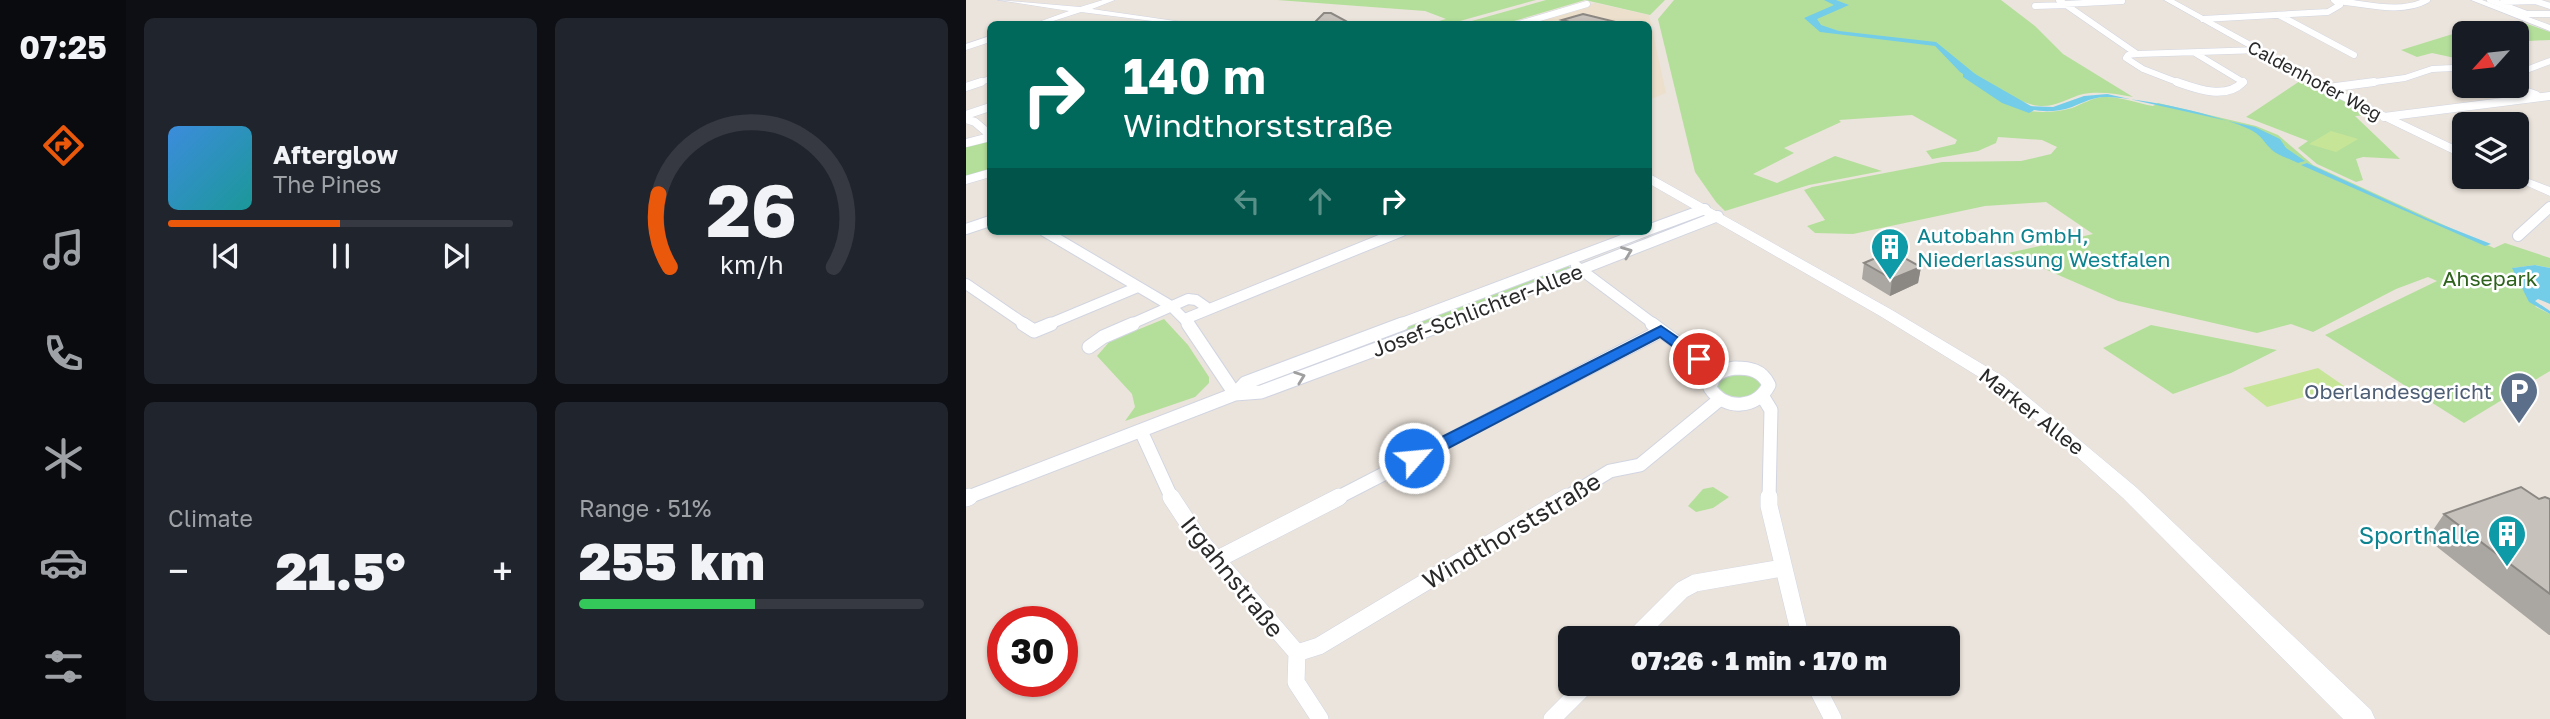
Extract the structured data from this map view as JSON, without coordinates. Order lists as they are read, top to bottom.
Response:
{
  "streets": {
    "street": [
      "Caldenhofer Weg",
      "Josef-Schlichter-Allee",
      "Marker Allee",
      "Windthorststraße",
      "Irgahnstraße"
    ]
  },
  "crossings": [
    ["Josef-Schlichter-Allee", "Marker Allee"],
    ["Josef-Schlichter-Allee", "Irgahnstraße"],
    ["Windthorststraße", "Irgahnstraße"]
  ],
  "parks": ["Ahsepark"],
  "places": {
    "building": ["Autobahn GmbH, Niederlassung Westfalen", "Sporthalle"],
    "parking": ["Oberlandesgericht"]
  },
  "north": "bottom left",
  "page": {
    "tabs": "07:25",
    "turn": ["140 m", "Windthorststraße"],
    "song": ["Afterglow", "The Pines"],
    "tile": [
      "Climate",
      ["Range · 51%", "255 km"]
    ],
    "heat": ["−", "21.5°", "+"],
    "limit": "30",
    "trip": "07:26 · 1 min · 170 m",
    "gauge": ["26", "km/h"]
  }
}
